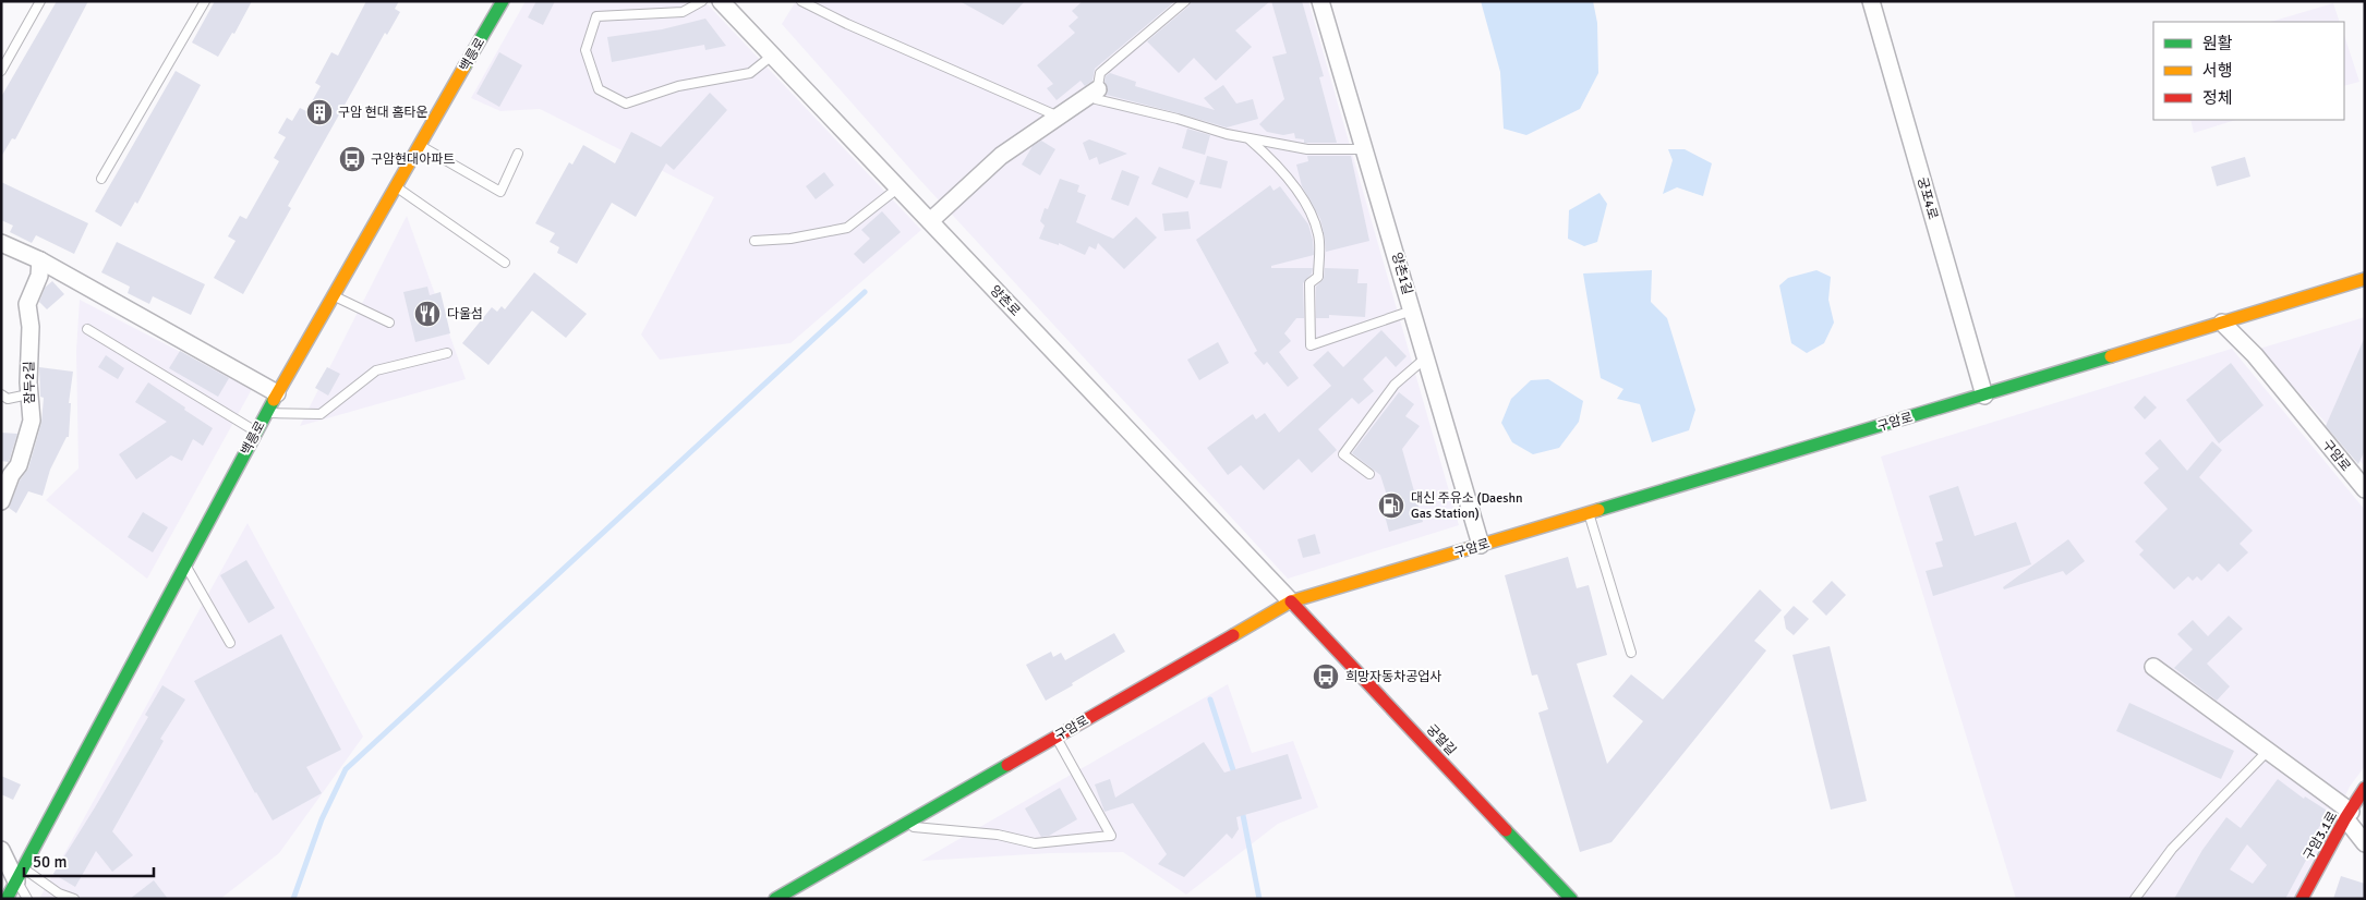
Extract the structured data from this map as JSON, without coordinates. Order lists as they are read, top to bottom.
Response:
{
  "streets": {
    "main road": [
      "백릉로",
      "구암로",
      "궁멀길",
      "구암3.1로"
    ],
    "street": [
      "궁포4로",
      "양촌1길",
      "양촌로",
      "잠두2길"
    ]
  },
  "crossings": [
    ["궁포4로", "구암로"],
    ["양촌1길", "구암로"],
    ["양촌로", "구암로"],
    ["양촌로", "궁멀길"],
    ["구암로", "궁멀길"]
  ],
  "places": {
    "building": ["구암 현대 홈타운"],
    "bus stop": ["구암현대아파트", "희망자동차공업사"],
    "restaurant": ["다울섬"],
    "fuel station": ["대신 주유소 (Daeshn Gas Station)"]
  },
  "legend": ["원활", "서행", "정체"],
  "scale_bar": "50 m"
}
